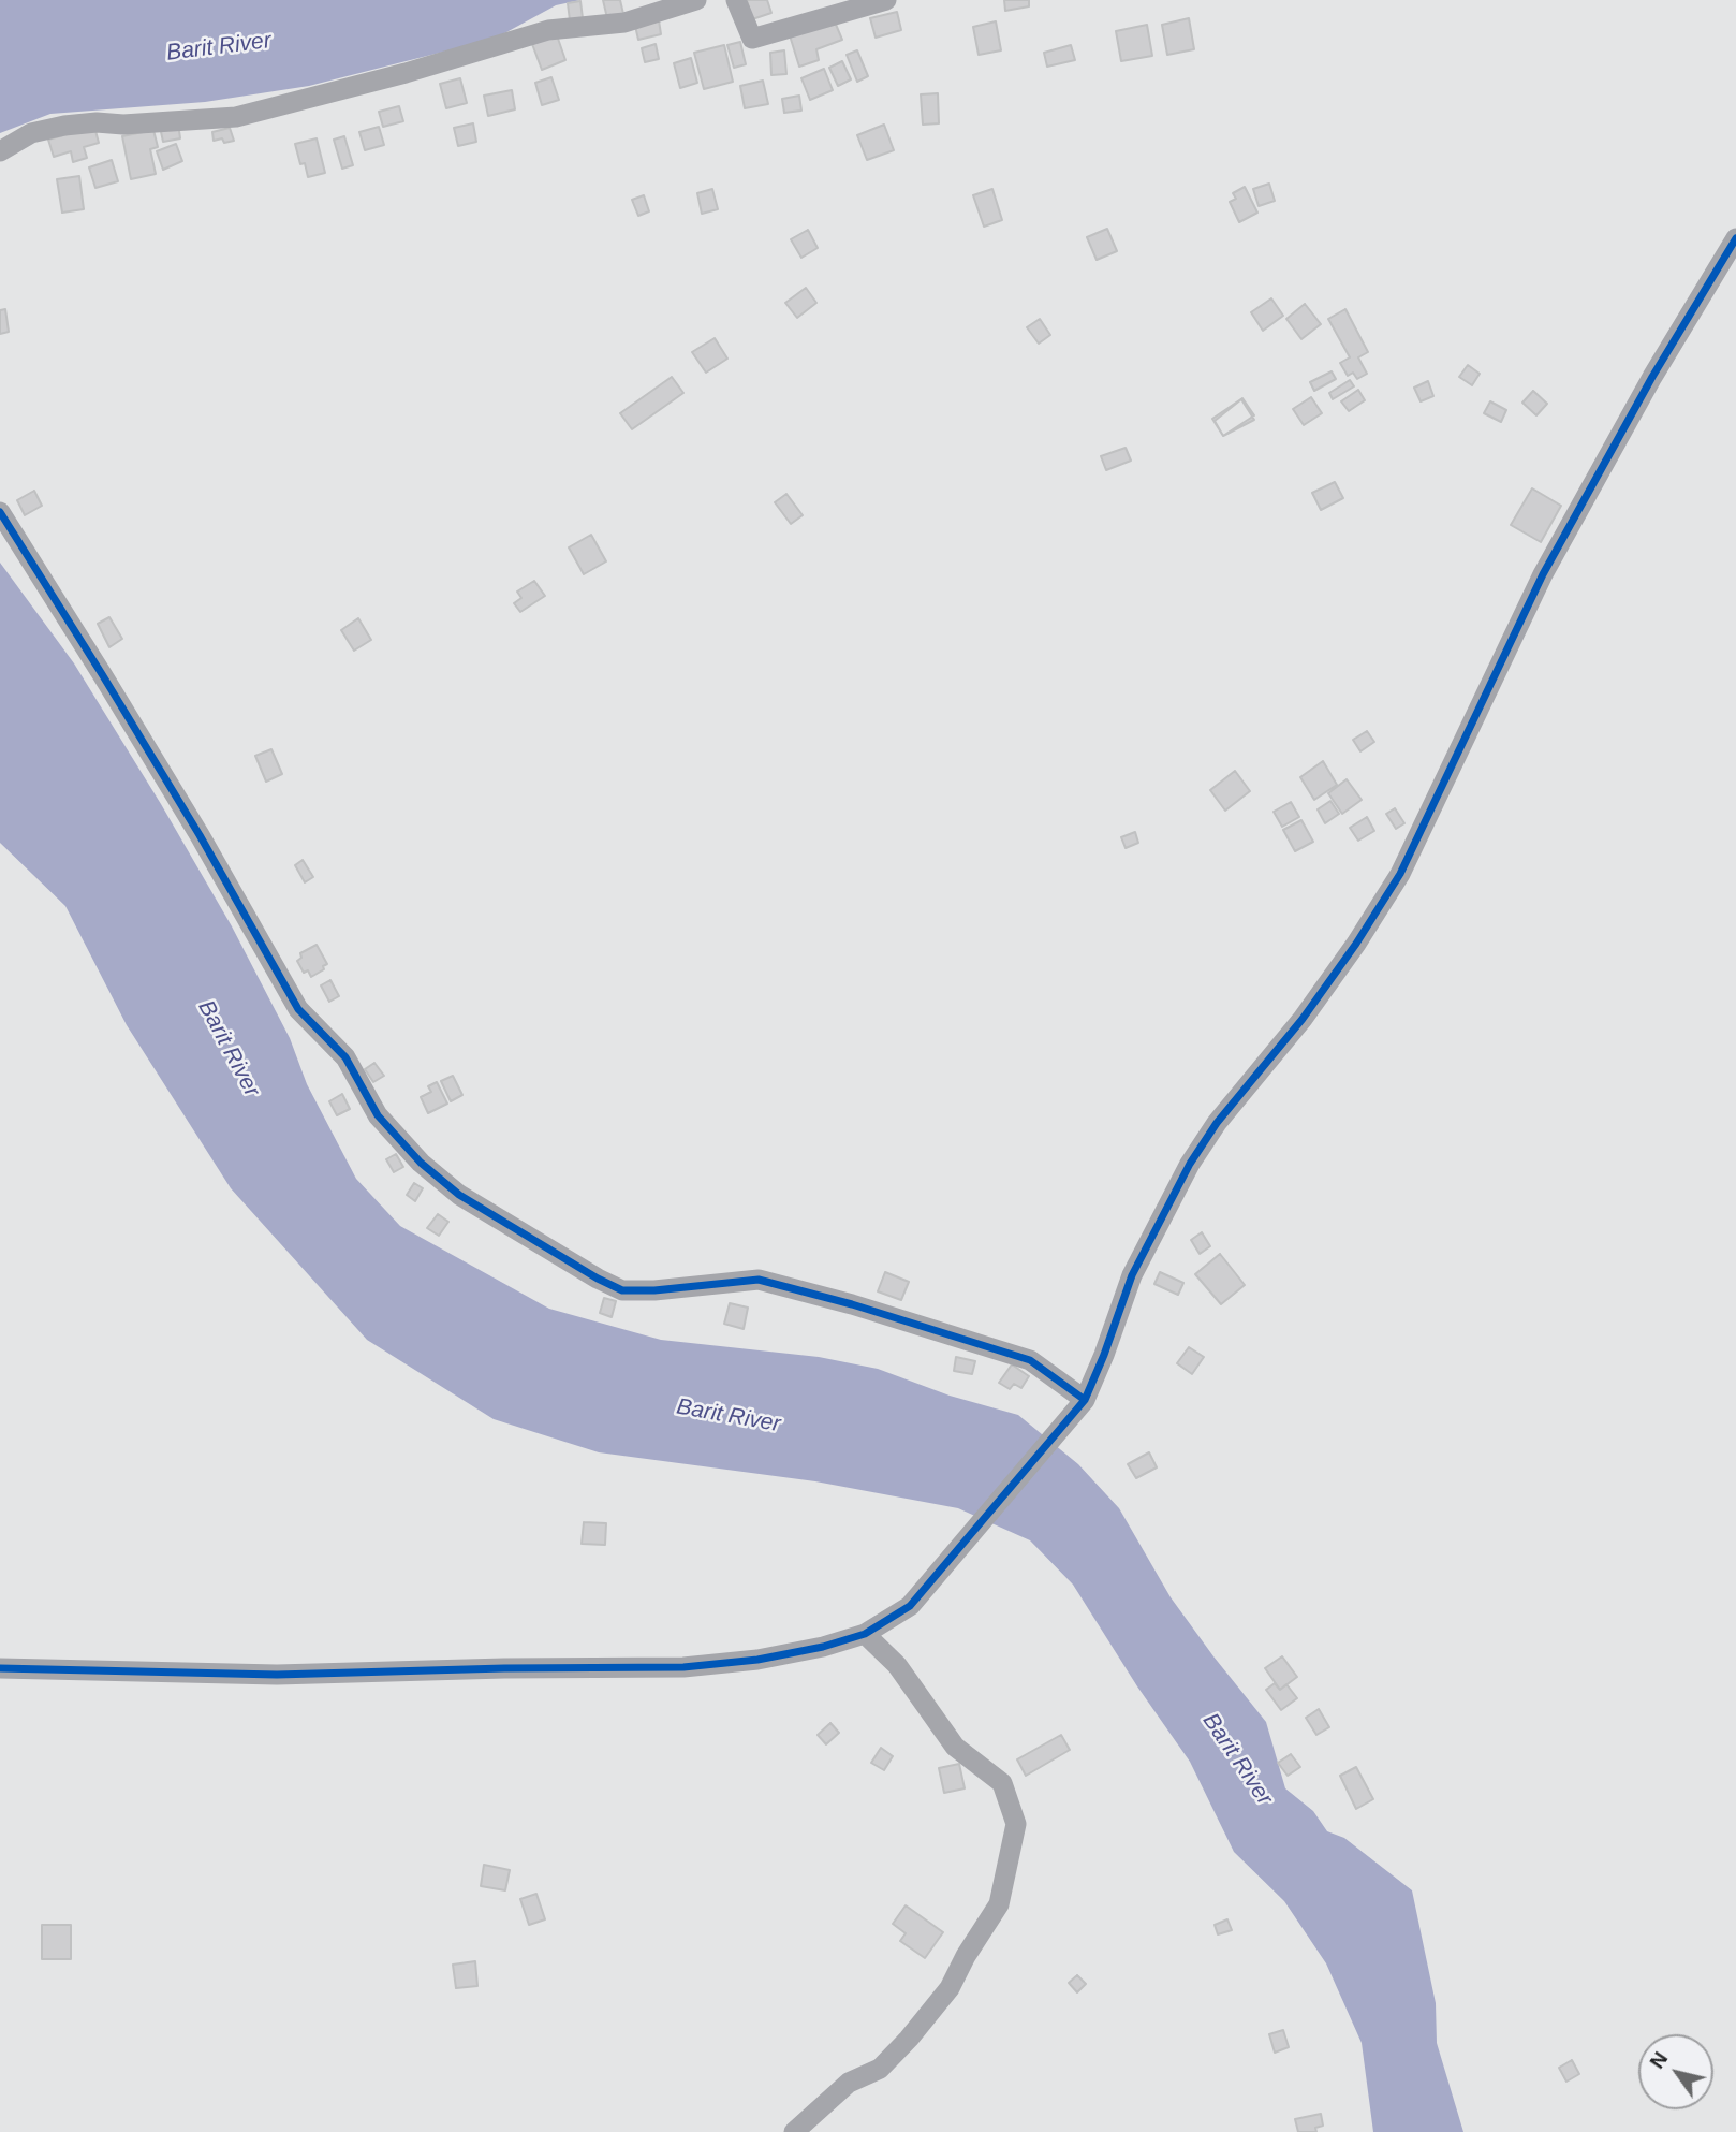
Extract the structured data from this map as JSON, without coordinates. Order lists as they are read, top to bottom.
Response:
{
  "water": ["Barit River"],
  "north": "top left"
}
